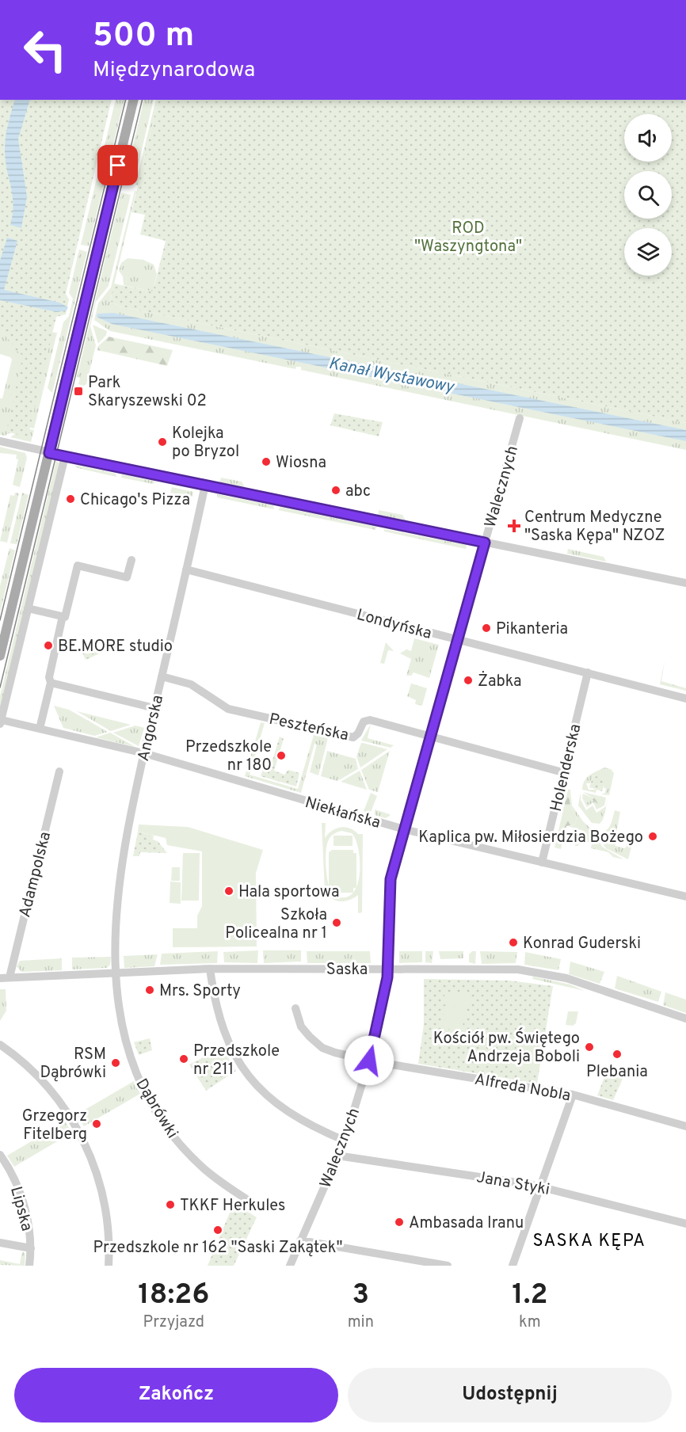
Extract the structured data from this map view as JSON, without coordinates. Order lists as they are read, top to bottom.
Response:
{
  "streets": {
    "street": [
      "Walecznych",
      "Londyńska",
      "Peszteńska",
      "Angorska",
      "Holenderska",
      "Niekłańska",
      "Adampolska",
      "Saska",
      "Alfreda Nobla",
      "Dąbrówki",
      "Jana Styki",
      "Lipska"
    ]
  },
  "crossings": [
    ["Walecznych", "Londyńska"],
    ["Walecznych", "Peszteńska"],
    ["Walecznych", "Niekłańska"],
    ["Walecznych", "Saska"],
    ["Walecznych", "Alfreda Nobla"],
    ["Walecznych", "Jana Styki"],
    ["Londyńska", "Angorska"],
    ["Londyńska", "Holenderska"],
    ["Peszteńska", "Angorska"],
    ["Peszteńska", "Holenderska"],
    ["Angorska", "Niekłańska"],
    ["Angorska", "Saska"],
    ["Angorska", "Dąbrówki"],
    ["Holenderska", "Niekłańska"],
    ["Adampolska", "Saska"],
    ["Saska", "Dąbrówki"]
  ],
  "districts": ["SASKA KĘPA"],
  "water": ["Kanał Wystawowy"],
  "parks": ["ROD \"Waszyngtona\""],
  "places": {
    "transit": ["Park Skaryszewski 02"],
    "other": [
      "Kolejka po Bryzol",
      "Wiosna",
      "abc",
      "Chicago's Pizza",
      "Pikanteria",
      "BE.MORE studio",
      "Żabka",
      "Przedszkole nr 180",
      "Kaplica pw. Miłosierdzia Bożego",
      "Hala sportowa",
      "Szkoła Policealna nr 1",
      "Konrad Guderski",
      "Mrs. Sporty",
      "Kościół pw. Świętego Andrzeja Boboli",
      "Plebania",
      "Przedszkole nr 211",
      "RSM Dąbrówki",
      "Grzegorz Fitelberg",
      "TKKF Herkules",
      "Ambasada Iranu",
      "Przedszkole nr 162 \"Saski Zakątek\""
    ],
    "health": ["Centrum Medyczne \"Saska Kępa\" NZOZ"]
  },
  "page": {
    "turn": ["500 m", "Międzynarodowa"],
    "eta": [
      "18:26",
      "Przyjazd",
      "3",
      "min",
      "1.2",
      "km"
    ],
    "buttons": ["Zakończ", "Udostępnij"]
  }
}
